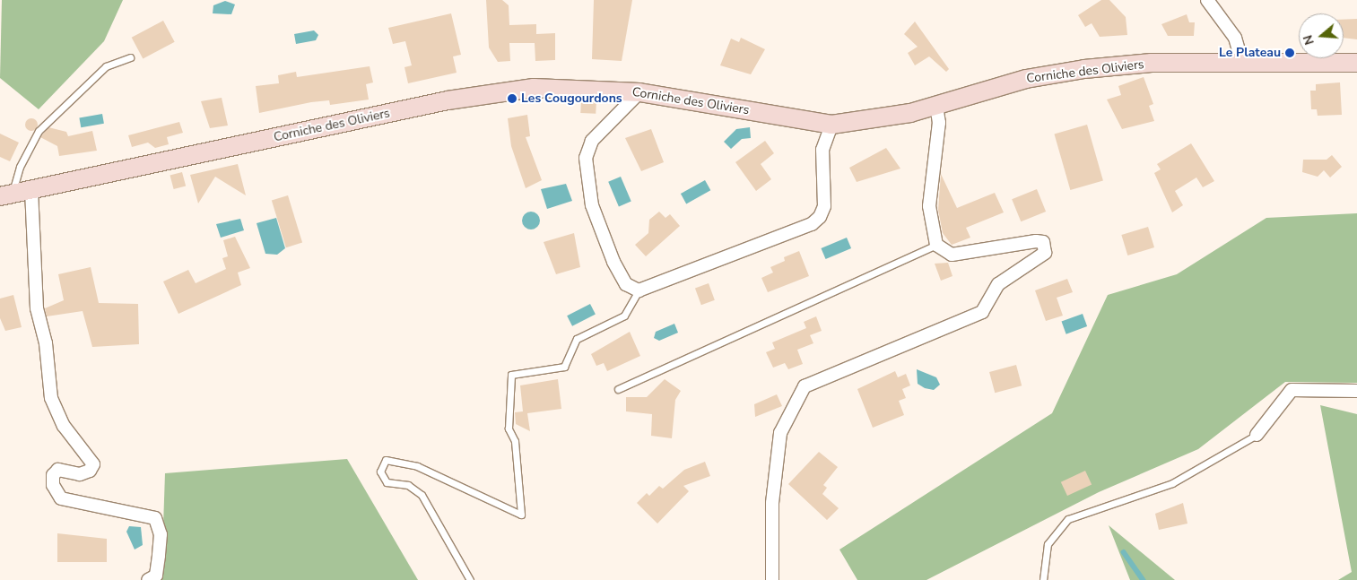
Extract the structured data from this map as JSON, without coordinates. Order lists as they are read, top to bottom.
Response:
{
  "streets": {
    "street": ["Corniche des Oliviers"]
  },
  "places": ["Le Plateau", "Les Cougourdons"],
  "north": "left"
}
